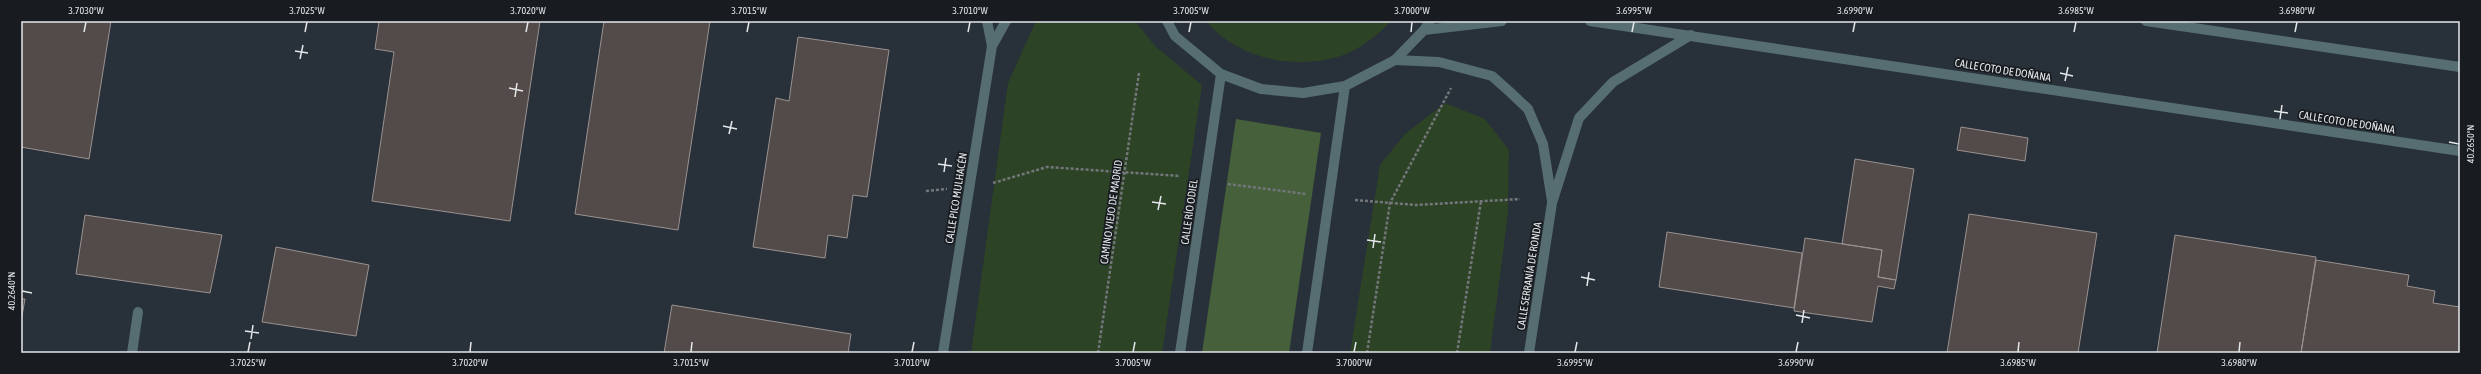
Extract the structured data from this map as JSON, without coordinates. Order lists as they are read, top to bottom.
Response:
{
  "streets": {
    "street": [
      "CALLE COTO DE DOÑANA",
      "CALLE PICO MULHACÉN",
      "CALLE RÍO ODIEL",
      "CALLE SERRANÍA DE RONDA"
    ],
    "path": ["CAMINO VIEJO DE MADRID"]
  },
  "coordinates": [
    "3.7030°W",
    "3.7025°W",
    "3.7020°W",
    "3.7015°W",
    "3.7010°W",
    "3.7005°W",
    "3.7000°W",
    "3.6995°W",
    "3.6990°W",
    "3.6985°W",
    "3.6980°W",
    "40.2650°N",
    "40.2640°N"
  ]
}
